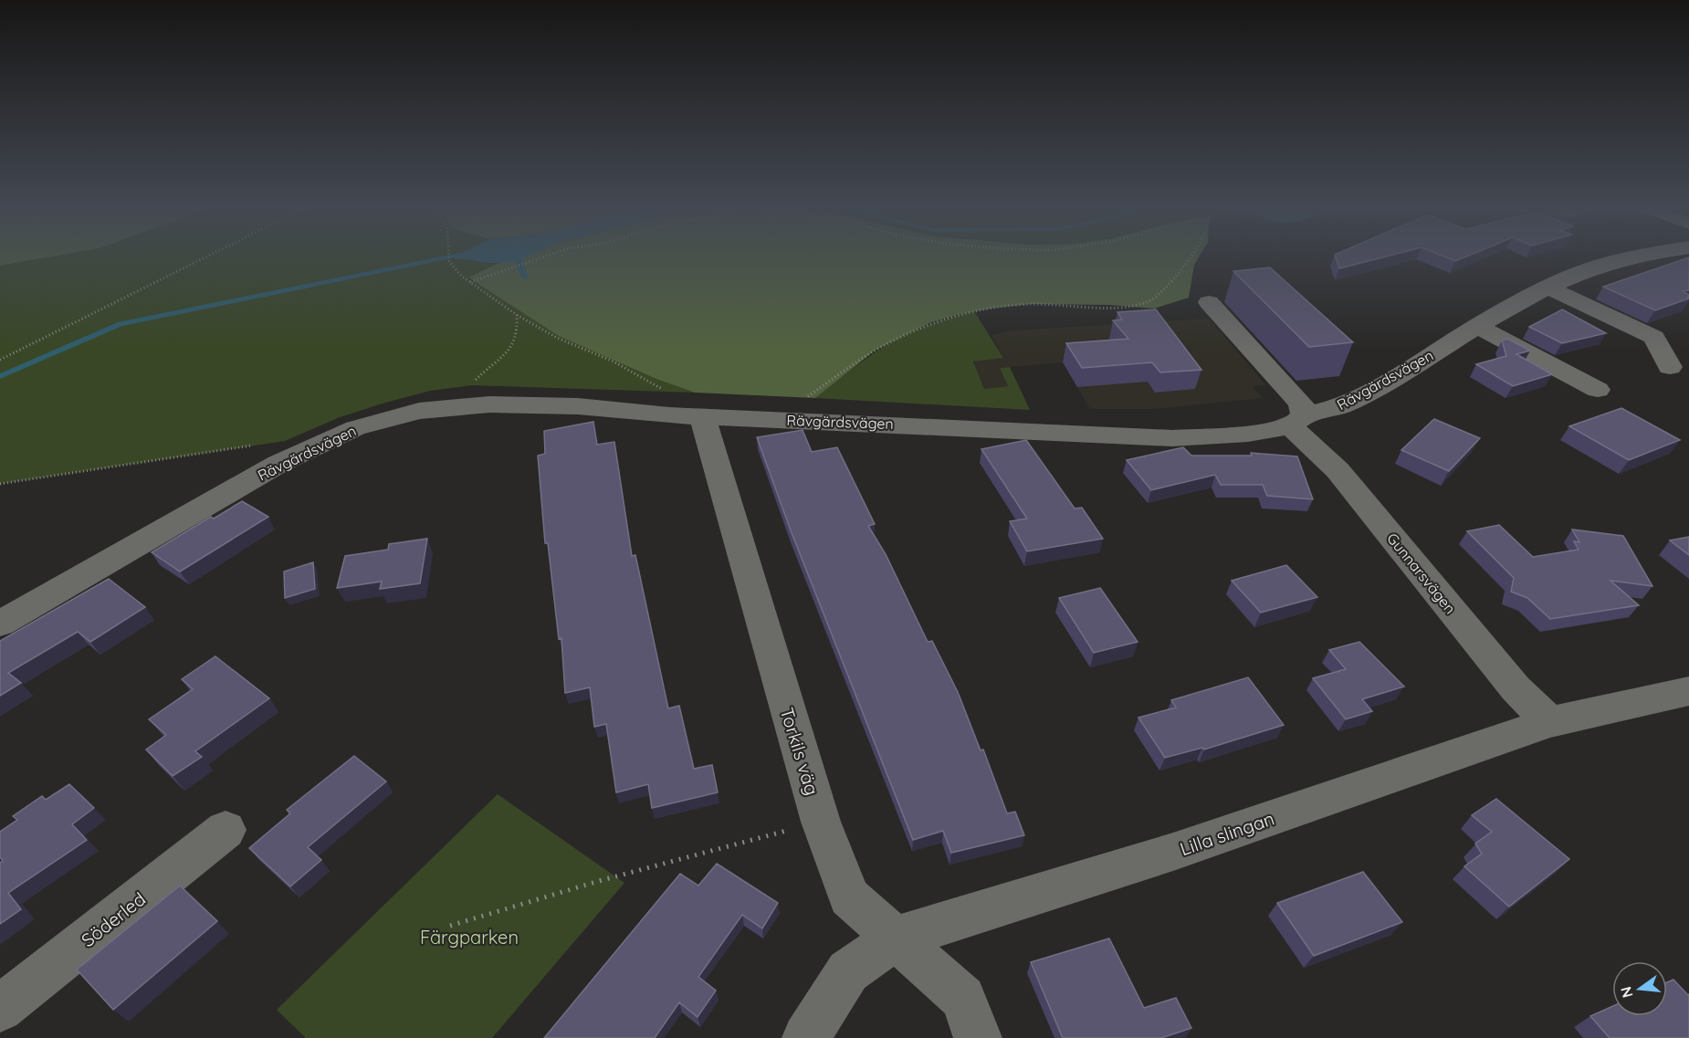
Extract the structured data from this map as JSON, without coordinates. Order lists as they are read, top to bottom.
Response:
{
  "streets": {
    "street": [
      "Rävgärdsvägen",
      "Gunnarsvägen",
      "Torkils väg",
      "Lilla slingan",
      "Söderled"
    ]
  },
  "crossings": [
    ["Rävgärdsvägen", "Gunnarsvägen"],
    ["Rävgärdsvägen", "Torkils väg"],
    ["Gunnarsvägen", "Lilla slingan"],
    ["Torkils väg", "Lilla slingan"]
  ],
  "parks": ["Färgparken"],
  "north": "left"
}
